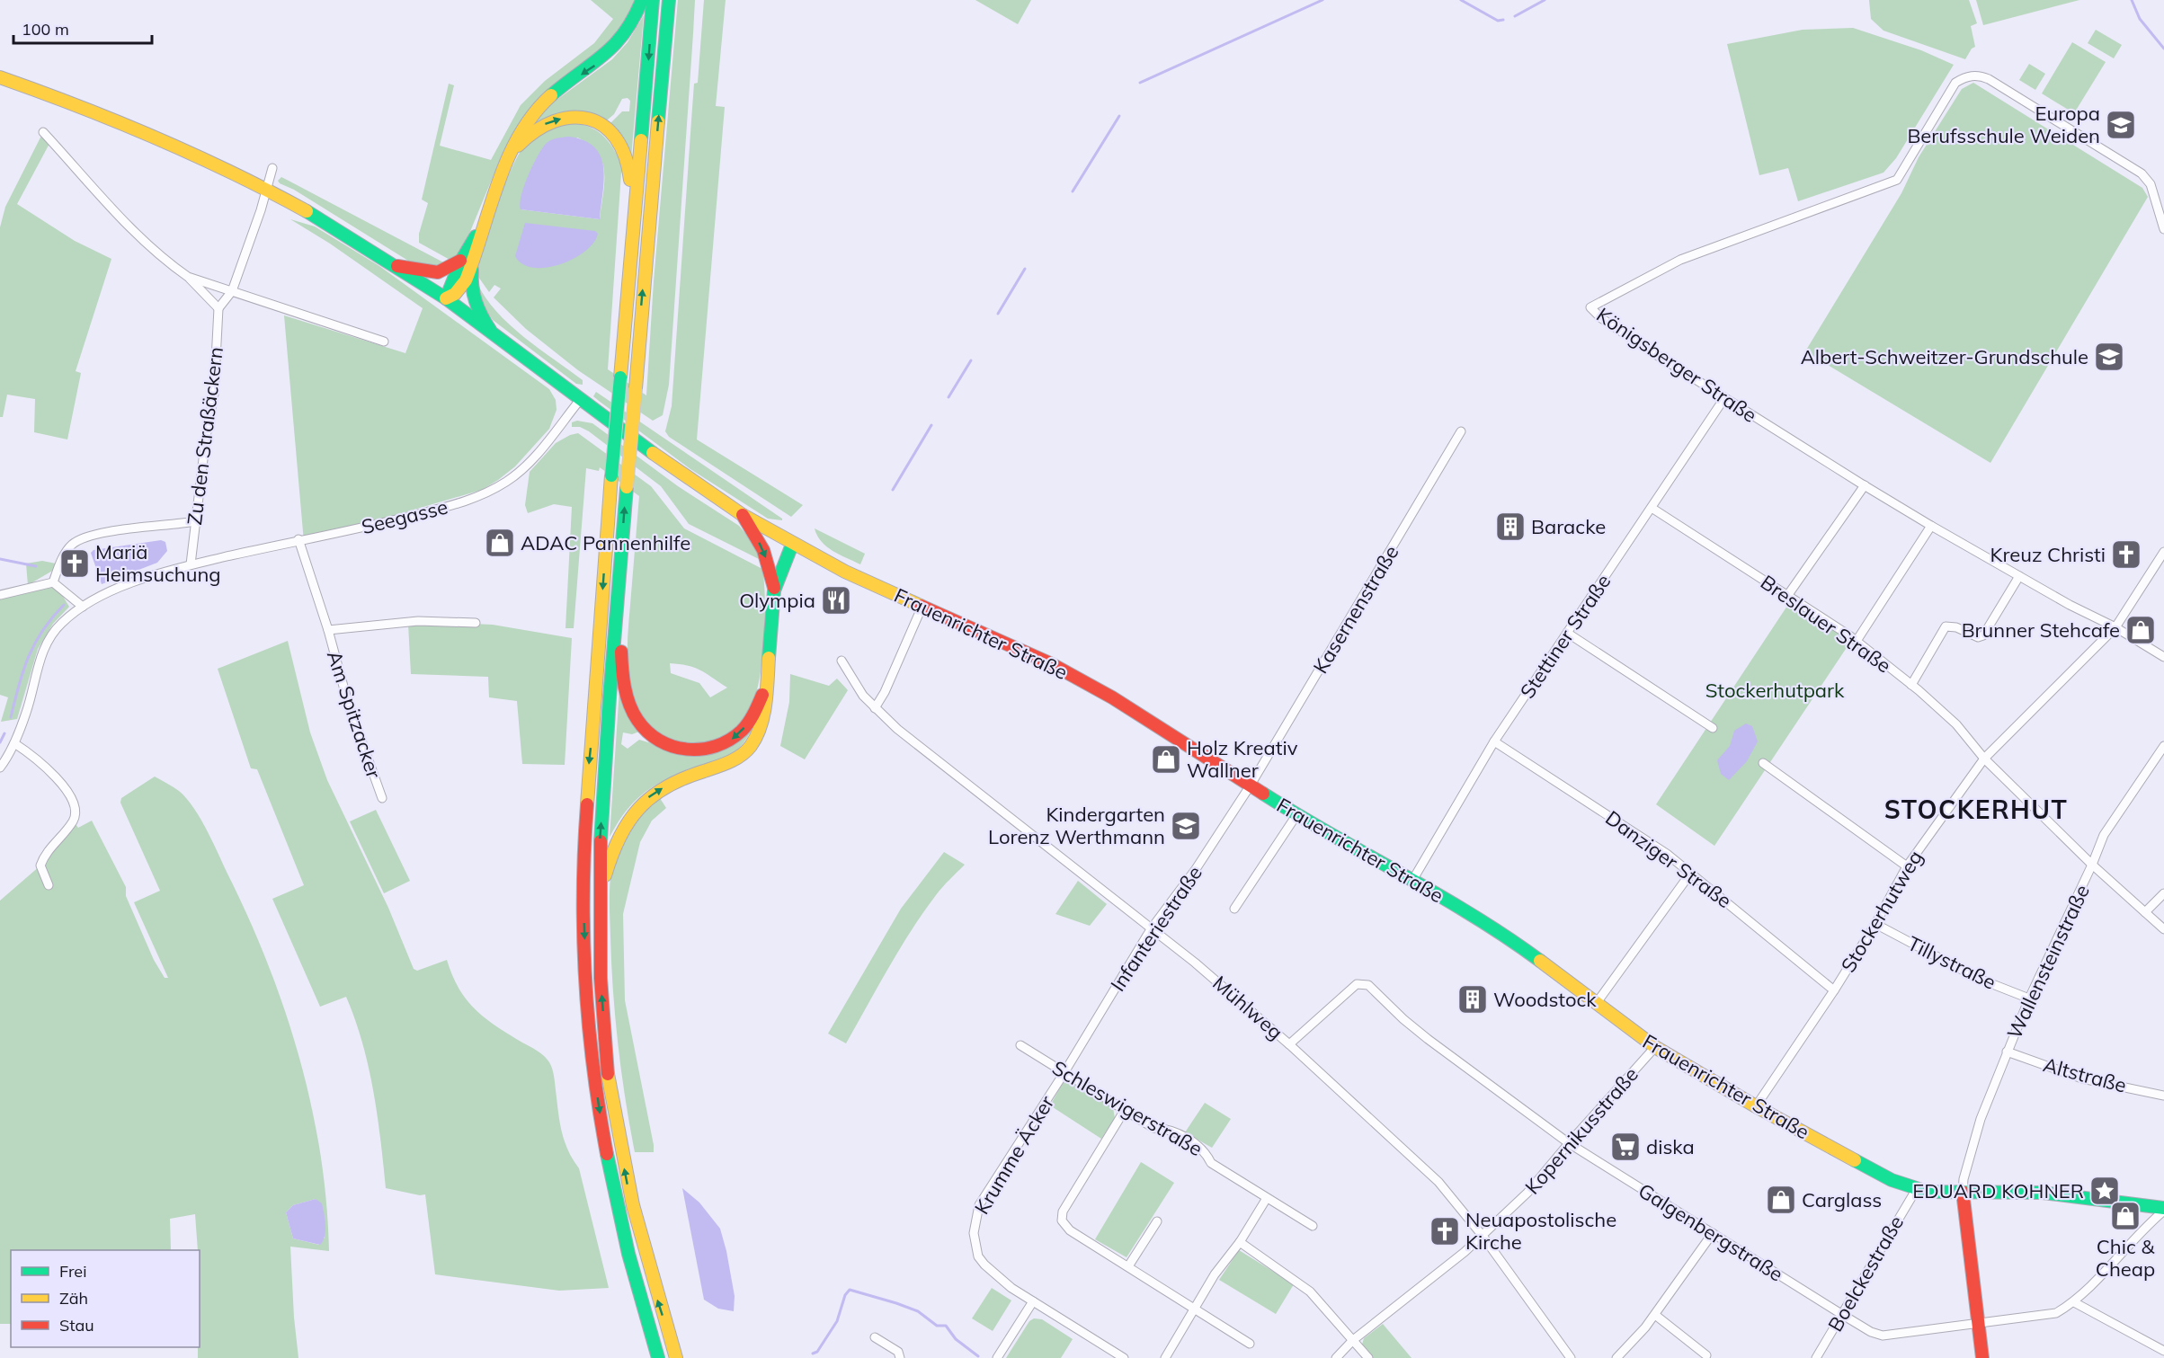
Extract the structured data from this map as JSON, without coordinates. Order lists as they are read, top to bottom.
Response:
{
  "streets": {
    "main road": ["Frauenrichter Straße"],
    "street": [
      "Königsberger Straße",
      "Zu den Straßäckern",
      "Seegasse",
      "Kasernenstraße",
      "Breslauer Straße",
      "Stettiner Straße",
      "Am Spitzacker",
      "Danziger Straße",
      "Stockerhutweg",
      "Infanteriestraße",
      "Wallensteinstraße",
      "Tillystraße",
      "Mühlweg",
      "Altstraße",
      "Schleswigerstraße",
      "Kopernikusstraße",
      "Krumme Äcker",
      "Galgenbergstraße",
      "Boelckestraße"
    ]
  },
  "crossings": [
    ["Königsberger Straße", "Stettiner Straße"],
    ["Königsberger Straße", "Stockerhutweg"],
    ["Zu den Straßäckern", "Seegasse"],
    ["Seegasse", "Frauenrichter Straße"],
    ["Seegasse", "Am Spitzacker"],
    ["Kasernenstraße", "Frauenrichter Straße"],
    ["Kasernenstraße", "Infanteriestraße"],
    ["Breslauer Straße", "Stettiner Straße"],
    ["Breslauer Straße", "Stockerhutweg"],
    ["Breslauer Straße", "Wallensteinstraße"],
    ["Frauenrichter Straße", "Stettiner Straße"],
    ["Frauenrichter Straße", "Stockerhutweg"],
    ["Frauenrichter Straße", "Infanteriestraße"],
    ["Frauenrichter Straße", "Wallensteinstraße"],
    ["Frauenrichter Straße", "Kopernikusstraße"],
    ["Frauenrichter Straße", "Galgenbergstraße"],
    ["Frauenrichter Straße", "Boelckestraße"],
    ["Stettiner Straße", "Danziger Straße"],
    ["Danziger Straße", "Stockerhutweg"],
    ["Stockerhutweg", "Tillystraße"],
    ["Infanteriestraße", "Mühlweg"],
    ["Infanteriestraße", "Schleswigerstraße"],
    ["Infanteriestraße", "Krumme Äcker"],
    ["Wallensteinstraße", "Tillystraße"],
    ["Wallensteinstraße", "Altstraße"],
    ["Mühlweg", "Kopernikusstraße"],
    ["Mühlweg", "Galgenbergstraße"],
    ["Schleswigerstraße", "Krumme Äcker"],
    ["Kopernikusstraße", "Galgenbergstraße"],
    ["Galgenbergstraße", "Boelckestraße"]
  ],
  "districts": ["STOCKERHUT"],
  "parks": ["Stockerhutpark"],
  "places": {
    "school or university": ["Europa Berufsschule Weiden", "Albert-Schweitzer-Grundschule", "Kindergarten Lorenz Werthmann"],
    "building": ["Baracke", "Woodstock"],
    "shop": [
      "ADAC Pannenhilfe",
      "Brunner Stehcafe",
      "Holz Kreativ Wallner",
      "Carglass",
      "Chic & Cheap"
    ],
    "church": ["Kreuz Christi", "Mariä Heimsuchung", "Neuapostolische Kirche"],
    "restaurant": ["Olympia"],
    "supermarket": ["diska"],
    "place": ["EDUARD KOHNER"]
  },
  "legend": ["Frei", "Zäh", "Stau"],
  "scale_bar": "100 m"
}
